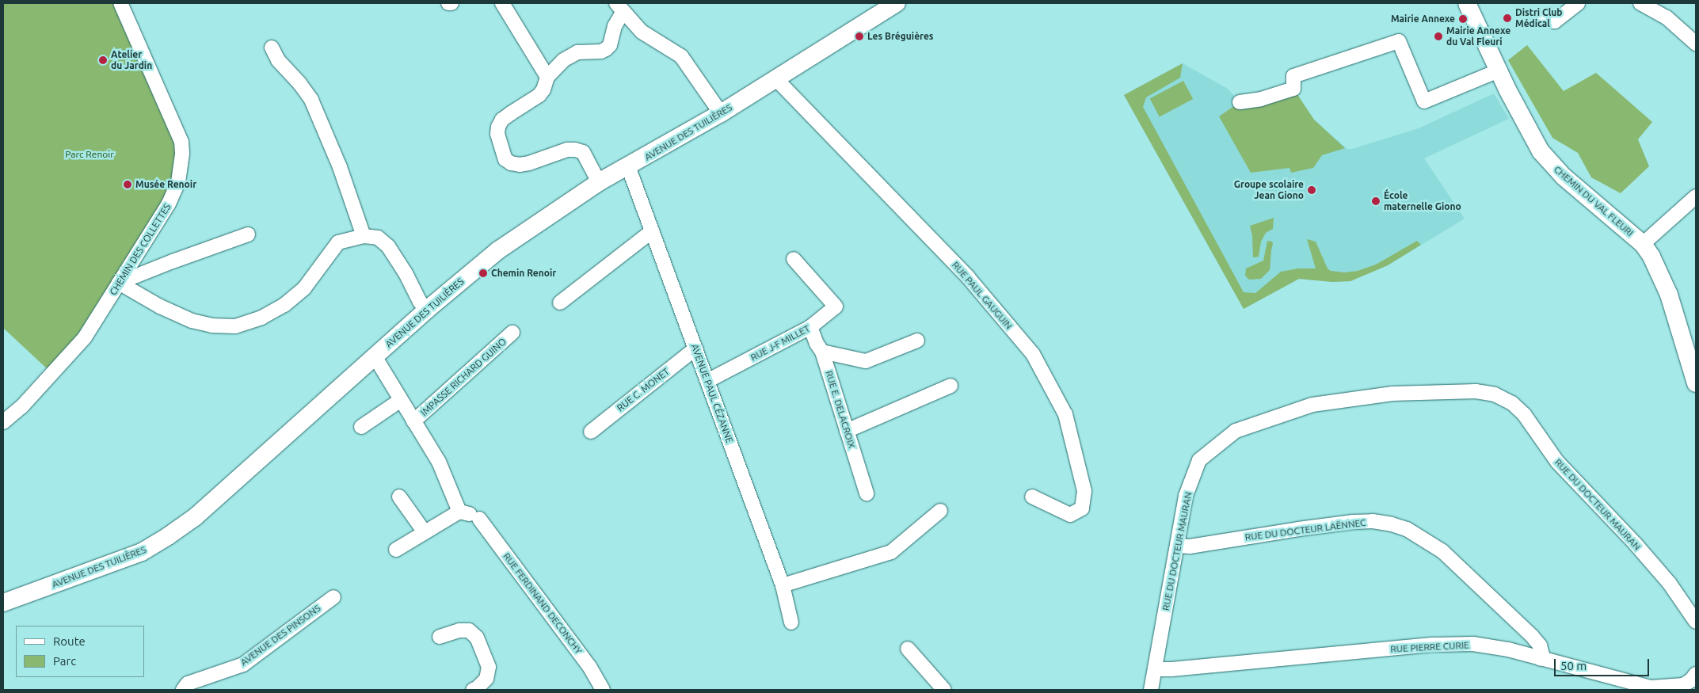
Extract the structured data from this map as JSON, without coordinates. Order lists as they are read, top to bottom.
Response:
{
  "streets": {
    "street": [
      "AVENUE DES TUILIÈRES",
      "CHEMIN DU VAL FLEURI",
      "CHEMIN DES COLLETTES",
      "RUE PAUL GAUGUIN",
      "RUE J-F MILLET",
      "IMPASSE RICHARD GUINO",
      "RUE C. MONET",
      "AVENUE PAUL CÉZANNE",
      "RUE E. DELACROIX",
      "RUE DU DOCTEUR MAURAN",
      "RUE DU DOCTEUR LAËNNEC",
      "RUE FERDINAND DECONCHY",
      "AVENUE DES PINSONS",
      "RUE PIERRE CURIE"
    ]
  },
  "crossings": [
    ["AVENUE DES TUILIÈRES", "RUE PAUL GAUGUIN"],
    ["AVENUE DES TUILIÈRES", "AVENUE PAUL CÉZANNE"],
    ["AVENUE DES TUILIÈRES", "RUE FERDINAND DECONCHY"],
    ["RUE J-F MILLET", "AVENUE PAUL CÉZANNE"],
    ["RUE J-F MILLET", "RUE E. DELACROIX"],
    ["IMPASSE RICHARD GUINO", "RUE FERDINAND DECONCHY"],
    ["RUE C. MONET", "AVENUE PAUL CÉZANNE"],
    ["RUE DU DOCTEUR MAURAN", "RUE DU DOCTEUR LAËNNEC"],
    ["RUE DU DOCTEUR MAURAN", "RUE PIERRE CURIE"],
    ["RUE DU DOCTEUR LAËNNEC", "RUE PIERRE CURIE"]
  ],
  "parks": ["Parc Renoir"],
  "places": [
    "Distri Club Médical",
    "Mairie Annexe",
    "Les Bréguières",
    "Mairie Annexe du Val Fleuri",
    "Atelier du Jardin",
    "Musée Renoir",
    "Groupe scolaire Jean Giono",
    "École maternelle Giono",
    "Chemin Renoir"
  ],
  "legend": ["Route", "Parc"],
  "scale_bar": "50 m"
}
